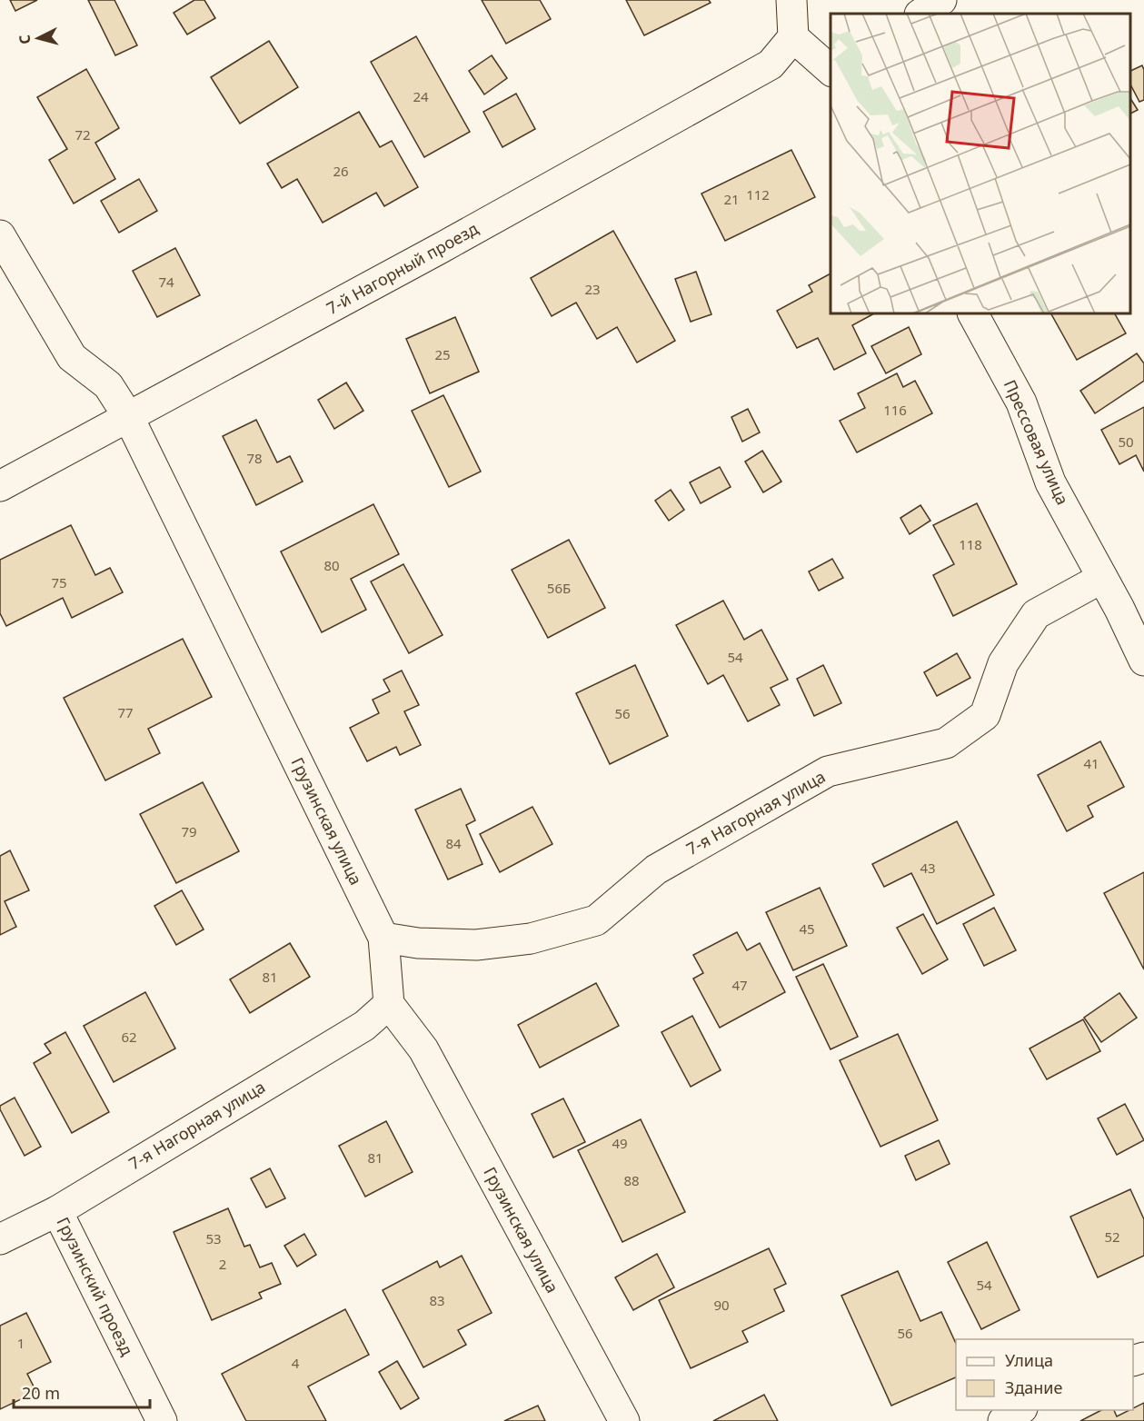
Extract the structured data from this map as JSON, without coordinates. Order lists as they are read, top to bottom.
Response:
{
  "streets": {
    "street": [
      "7-й Нагорный проезд",
      "Прессовая улица",
      "7-я Нагорная улица",
      "Грузинская улица",
      "Грузинский проезд"
    ]
  },
  "crossings": [
    ["7-й Нагорный проезд", "Грузинская улица"],
    ["Прессовая улица", "7-я Нагорная улица"],
    ["7-я Нагорная улица", "Грузинская улица"],
    ["7-я Нагорная улица", "Грузинский проезд"]
  ],
  "house_numbers": [
    "24",
    "72",
    "26",
    "112",
    "21",
    "74",
    "23",
    "25",
    "116",
    "50",
    "78",
    "118",
    "80",
    "75",
    "56Б",
    "54",
    "77",
    "56",
    "41",
    "79",
    "84",
    "43",
    "45",
    "81",
    "47",
    "62",
    "49",
    "81",
    "88",
    "52",
    "53",
    "2",
    "54",
    "83",
    "90",
    "56",
    "1",
    "4"
  ],
  "legend": ["Улица", "Здание"],
  "scale_bar": "20 m",
  "north": "left"
}
